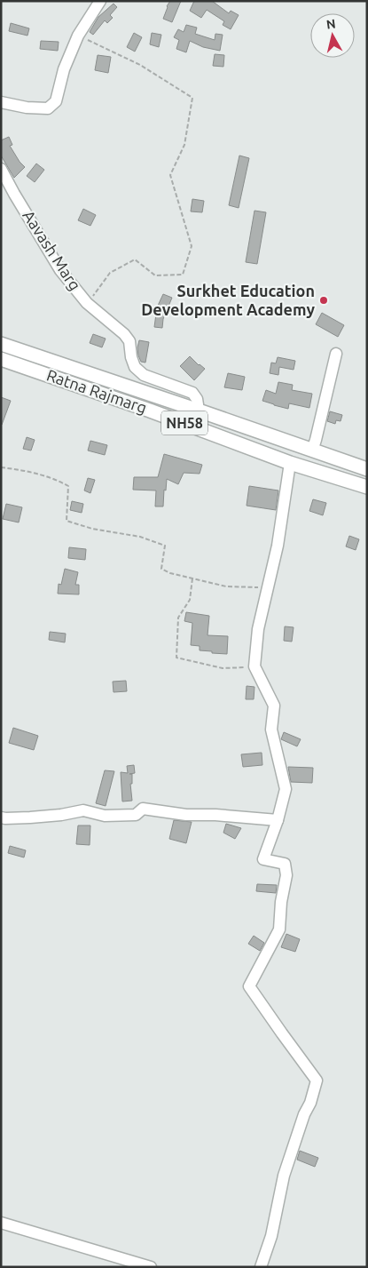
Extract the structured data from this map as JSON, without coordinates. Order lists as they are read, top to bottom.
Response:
{
  "streets": {
    "main road": ["Ratna Rajmarg", "NH58"],
    "street": ["Aavash Marg"]
  },
  "crossings": [
    ["Aavash Marg", "Ratna Rajmarg"]
  ],
  "places": ["Surkhet Education Development Academy"],
  "north": "top"
}
